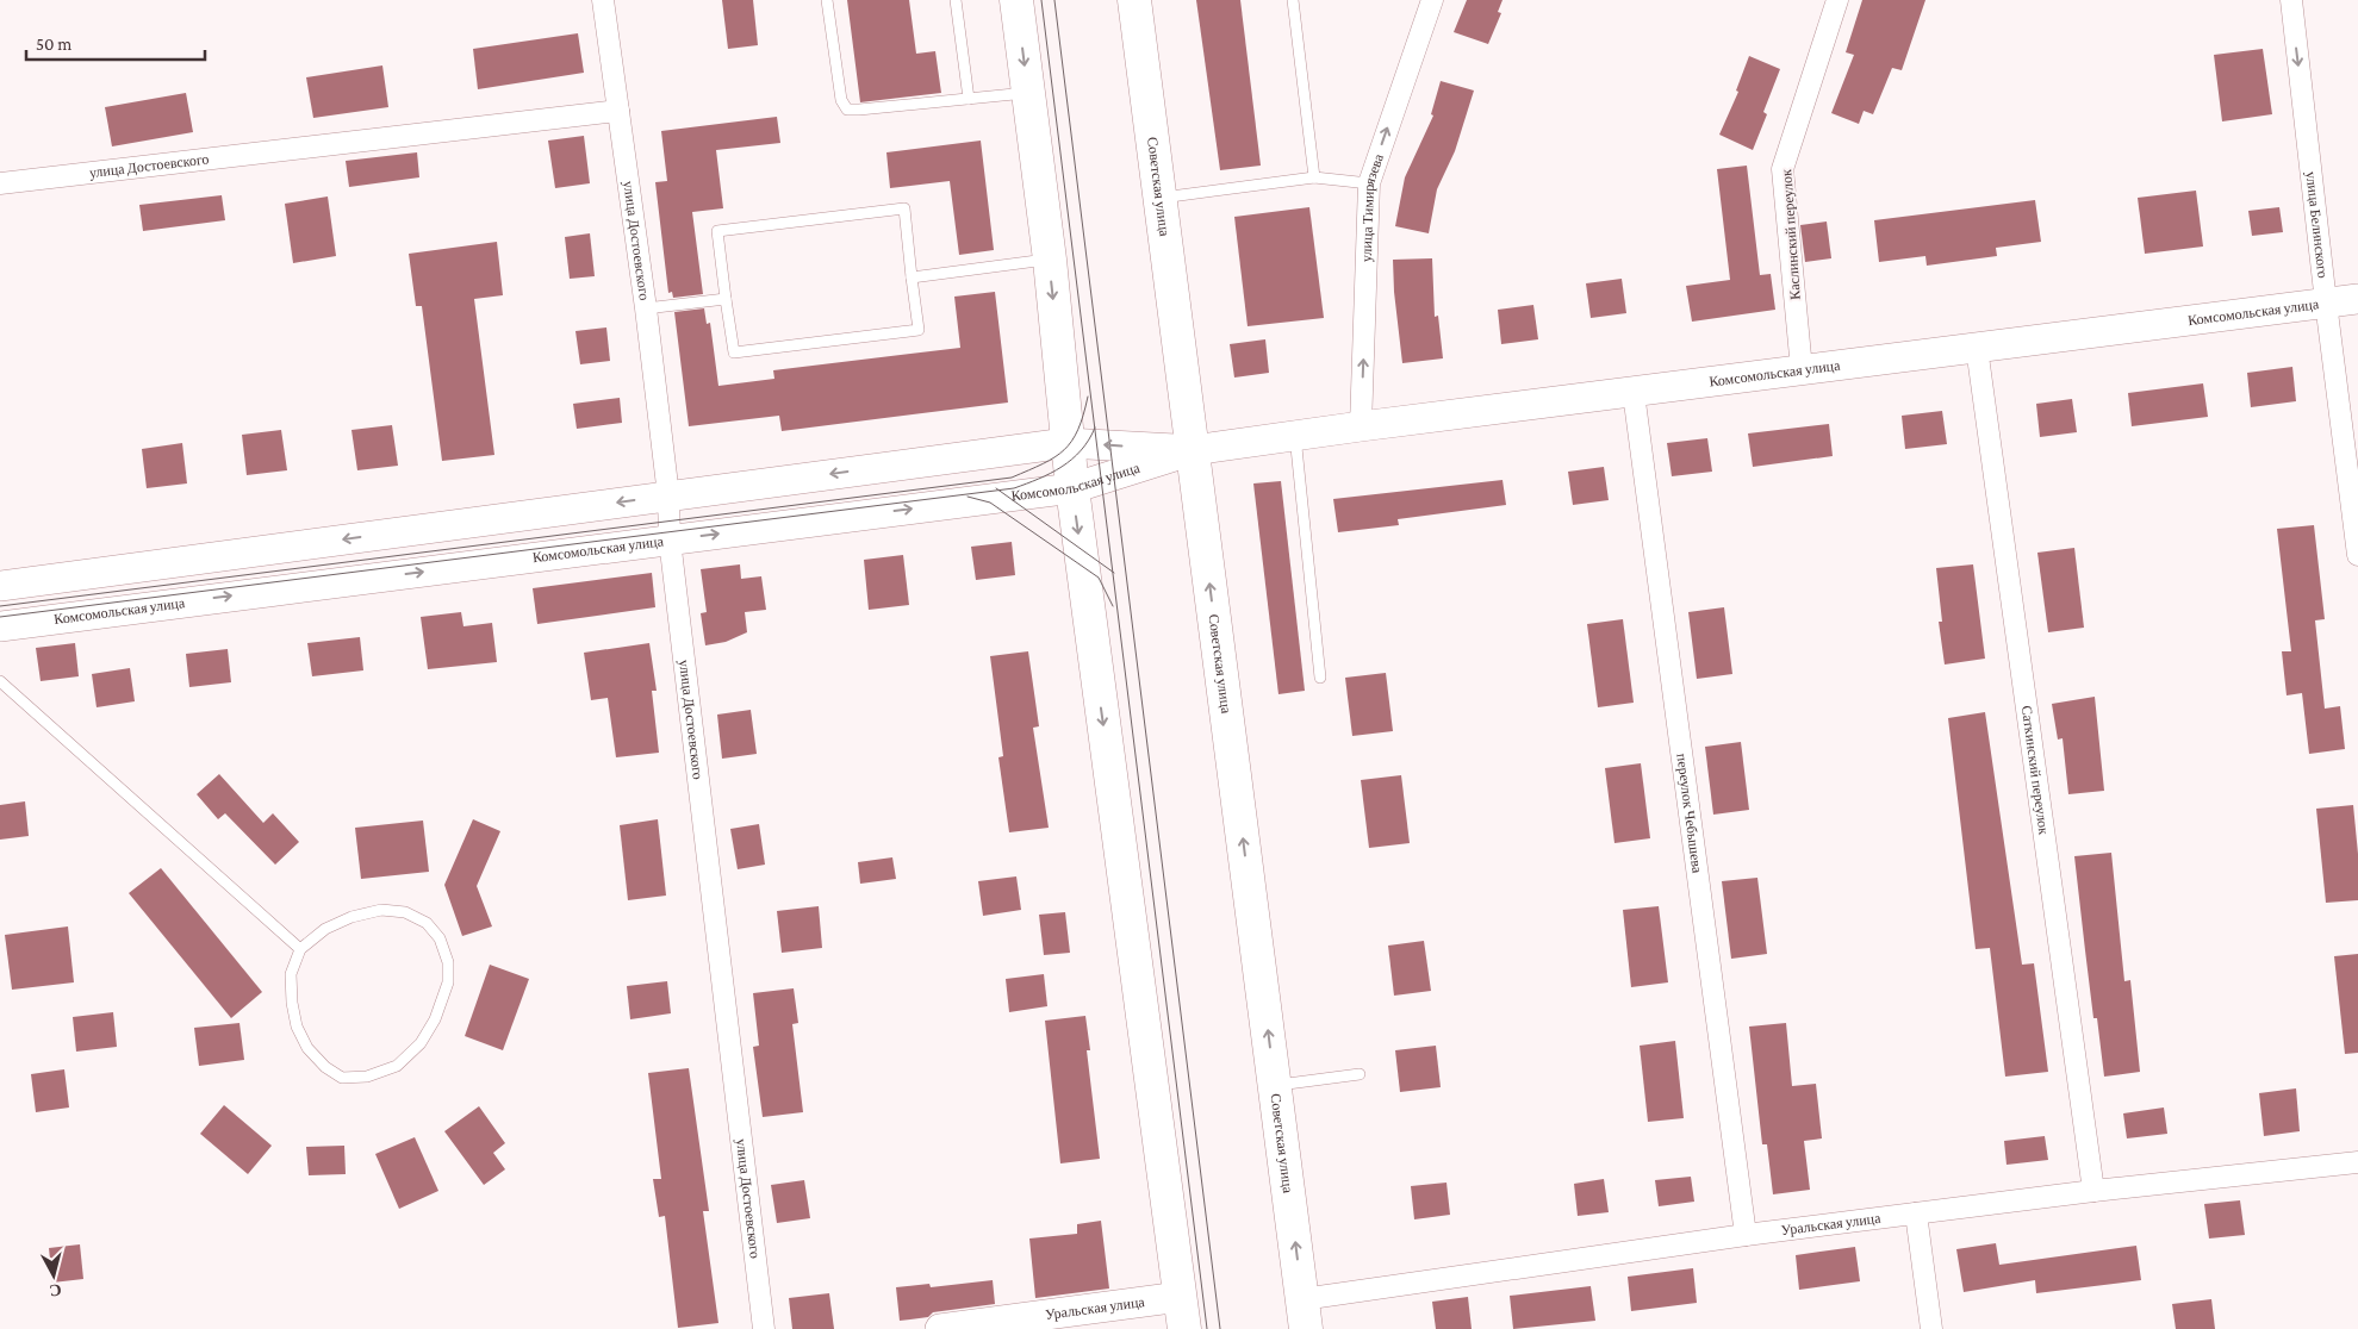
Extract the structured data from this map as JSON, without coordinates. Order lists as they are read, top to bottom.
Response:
{
  "streets": {
    "main road": ["Советская улица", "Комсомольская улица", "Уральская улица"],
    "street": [
      "улица Достоевского",
      "улица Тимирязева",
      "улица Белинского",
      "Каслинский переулок",
      "Саткинский переулок",
      "переулок Чебышева"
    ]
  },
  "crossings": [
    ["улица Достоевского", "Комсомольская улица"],
    ["Советская улица", "Комсомольская улица"],
    ["Советская улица", "Уральская улица"],
    ["улица Тимирязева", "Комсомольская улица"],
    ["улица Белинского", "Комсомольская улица"],
    ["Каслинский переулок", "Комсомольская улица"],
    ["Комсомольская улица", "Саткинский переулок"],
    ["Комсомольская улица", "переулок Чебышева"],
    ["Саткинский переулок", "Уральская улица"],
    ["переулок Чебышева", "Уральская улица"]
  ],
  "one_way": ["улица Тимирязева", "улица Белинского"],
  "scale_bar": "50 m",
  "north": "bottom"
}
